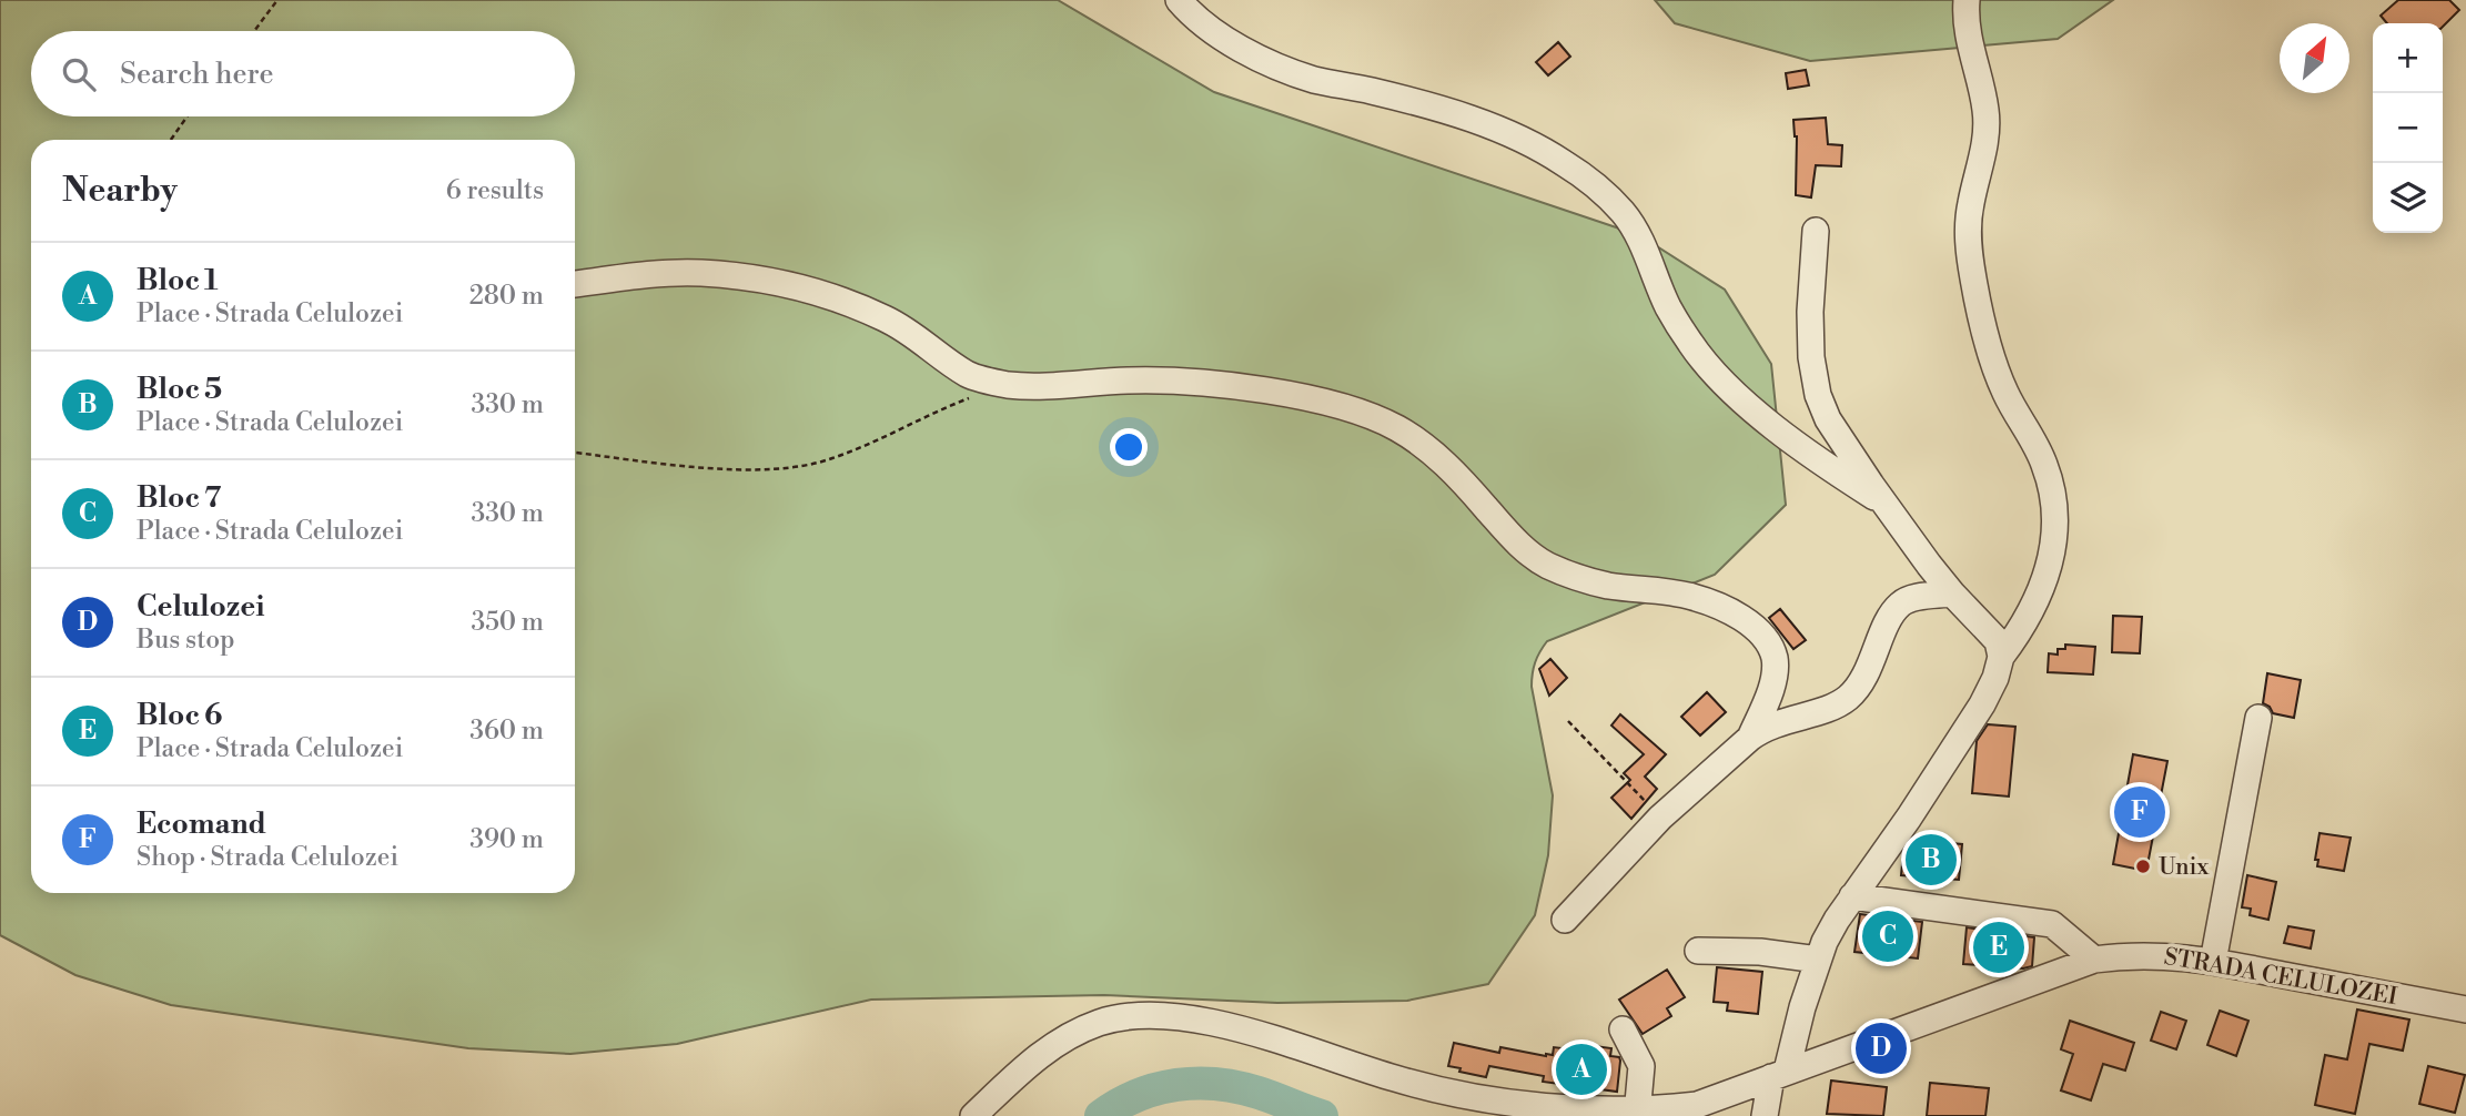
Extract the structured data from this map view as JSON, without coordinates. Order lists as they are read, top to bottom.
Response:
{
  "streets": {
    "street": ["STRADA CELULOZEI"]
  },
  "places": ["Unix"],
  "north": "top right",
  "page": {
    "map_buttons": ["+", "−"],
    "search": "Search here",
    "heading": ["Nearby", "6 results"],
    "list": [
      {
        "mark": "A",
        "name": "Bloc 1",
        "note": "Place · Strada Celulozei",
        "value": "280 m"
      },
      {
        "mark": "B",
        "name": "Bloc 5",
        "note": "Place · Strada Celulozei",
        "value": "330 m"
      },
      {
        "mark": "C",
        "name": "Bloc 7",
        "note": "Place · Strada Celulozei",
        "value": "330 m"
      },
      {
        "mark": "D",
        "name": "Celulozei",
        "note": "Bus stop",
        "value": "350 m"
      },
      {
        "mark": "E",
        "name": "Bloc 6",
        "note": "Place · Strada Celulozei",
        "value": "360 m"
      },
      {
        "mark": "F",
        "name": "Ecomand",
        "note": "Shop · Strada Celulozei",
        "value": "390 m"
      }
    ],
    "pins": [
      "F",
      "B",
      "C",
      "E",
      "D",
      "A"
    ]
  }
}
